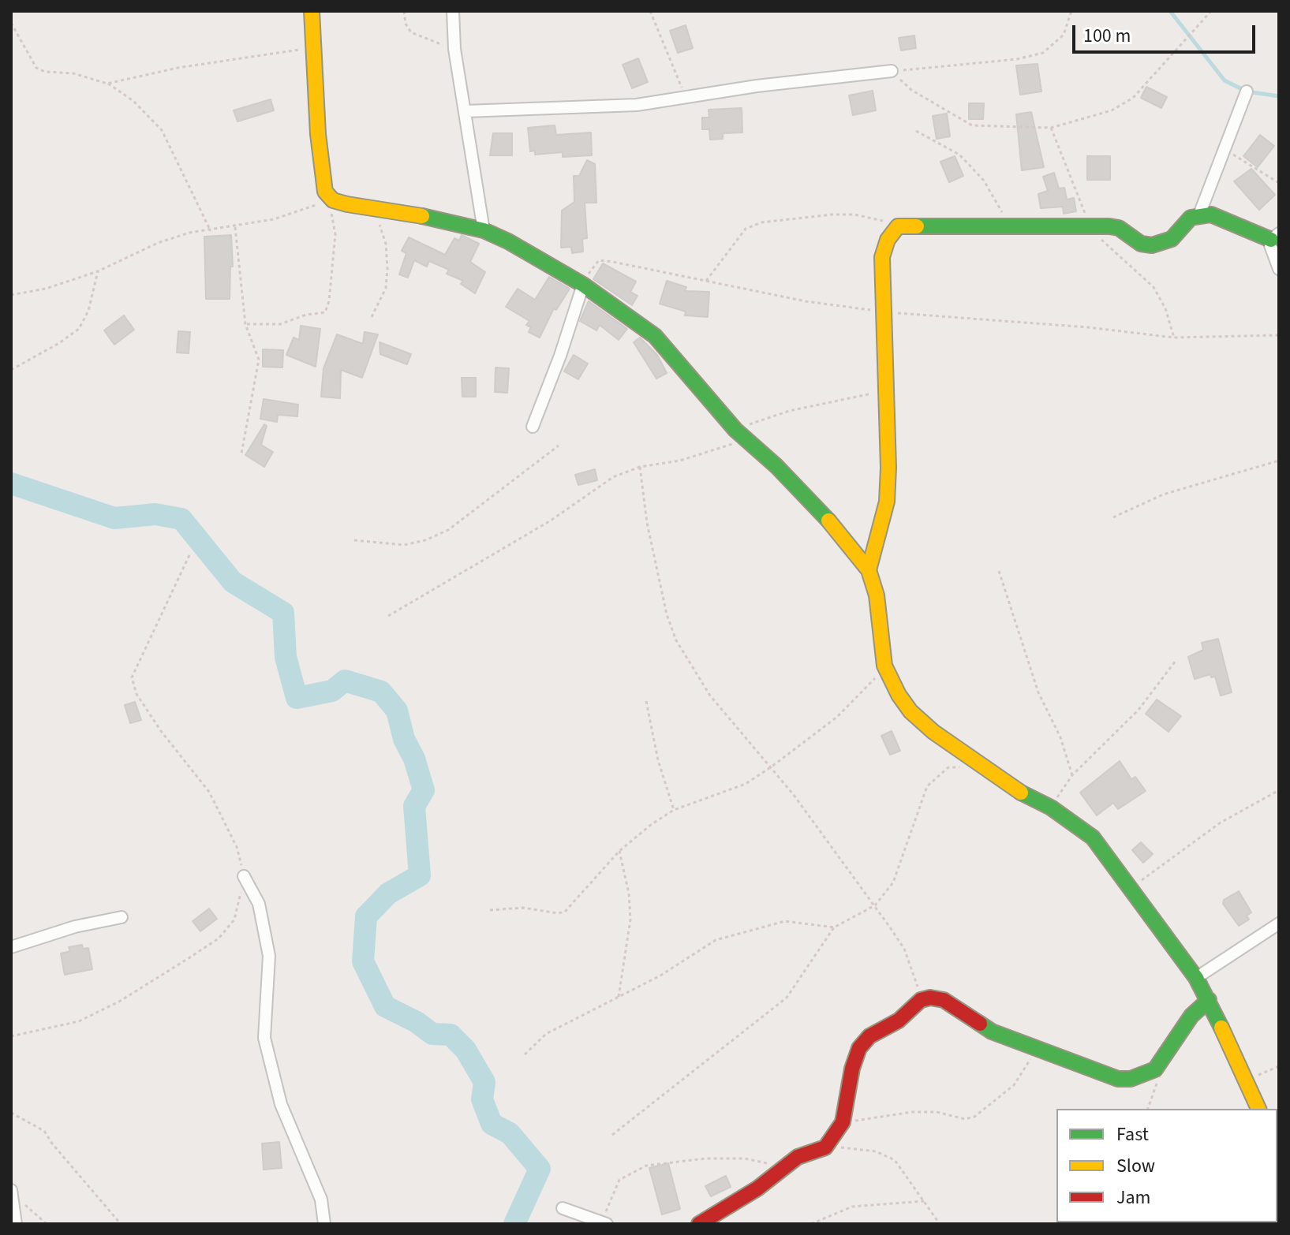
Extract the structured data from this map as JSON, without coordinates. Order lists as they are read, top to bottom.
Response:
{
  "legend": ["Fast", "Slow", "Jam"],
  "scale_bar": "100 m"
}
